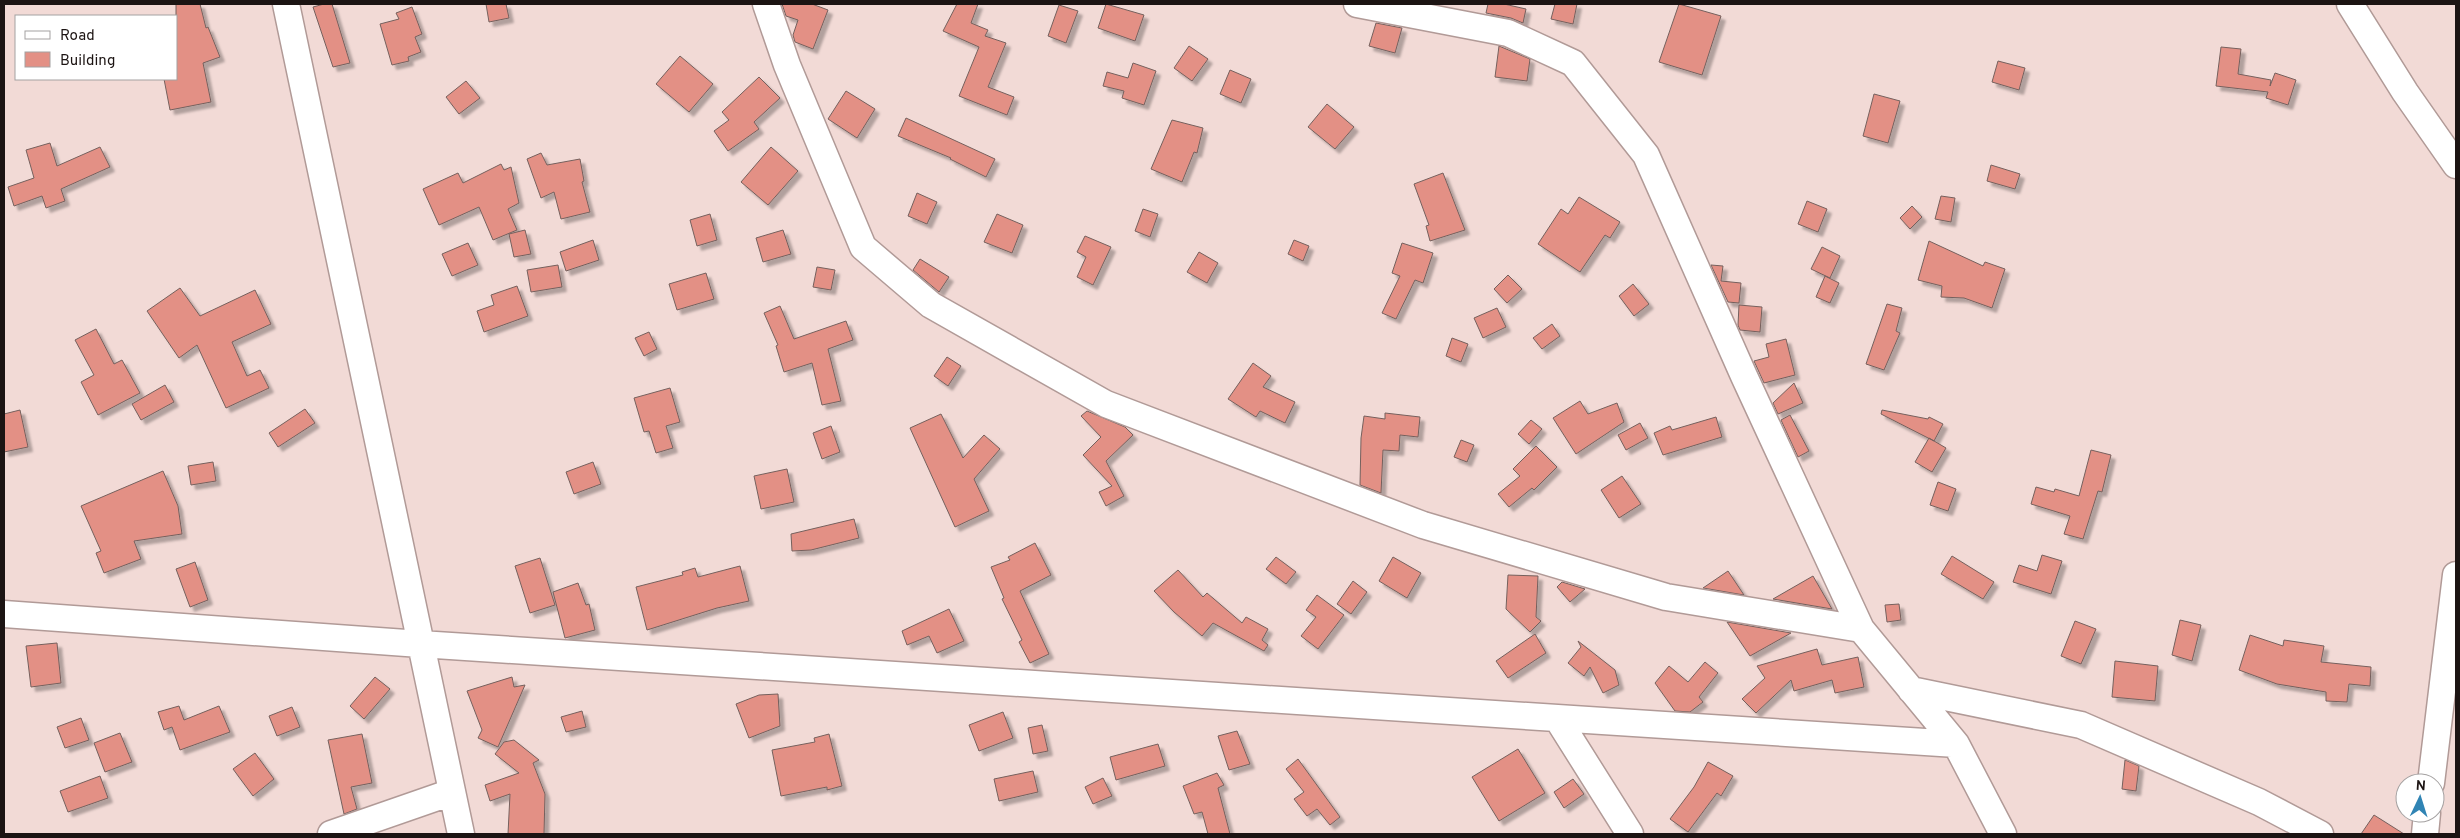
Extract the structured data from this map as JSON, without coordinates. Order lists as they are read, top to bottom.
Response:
{
  "legend": ["Road", "Building"],
  "north": "top"
}
